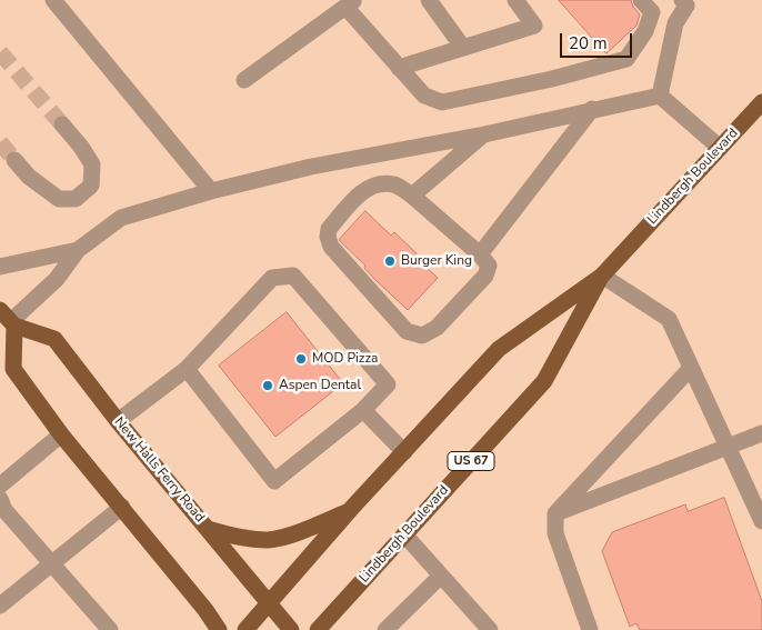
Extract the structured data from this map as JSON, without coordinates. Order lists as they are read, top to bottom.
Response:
{
  "streets": {
    "main road": ["Lindbergh Boulevard", "US 67", "New Halls Ferry Road"]
  },
  "crossings": [
    ["Lindbergh Boulevard", "US 67"],
    ["US 67", "New Halls Ferry Road"]
  ],
  "places": ["Burger King", "MOD Pizza", "Aspen Dental"],
  "scale_bar": "20 m"
}
